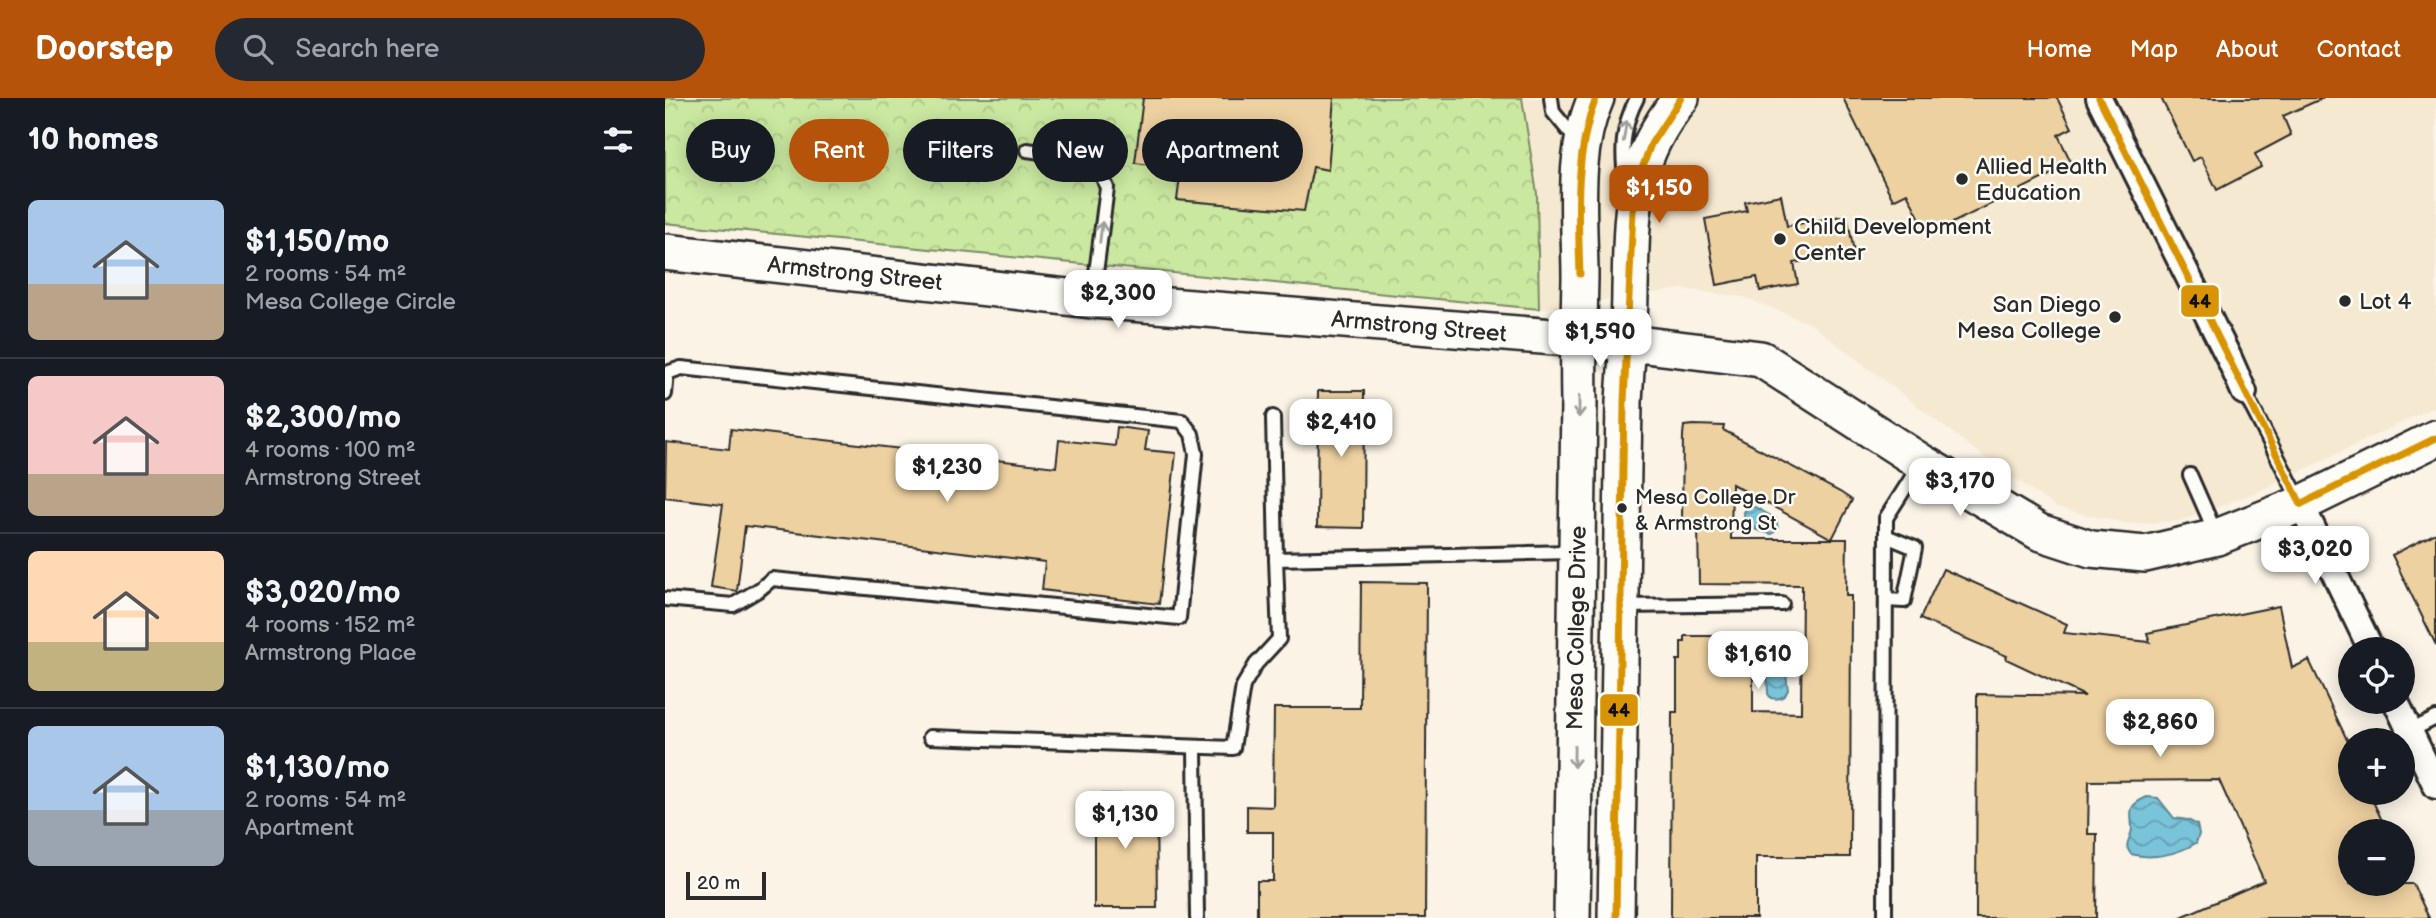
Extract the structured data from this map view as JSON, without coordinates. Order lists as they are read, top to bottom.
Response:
{
  "streets": {
    "street": ["Armstrong Street", "Mesa College Drive"]
  },
  "crossings": [
    ["Armstrong Street", "Mesa College Drive"]
  ],
  "places": [
    "Allied Health Education",
    "Child Development Center",
    "Lot 4",
    "San Diego Mesa College",
    "Mesa College Dr & Armstrong St"
  ],
  "lines": ["transit line 44"],
  "scale_bar": "20 m",
  "page": {
    "header": "Doorstep",
    "search": "Search here",
    "nav": [
      "Home",
      "Map",
      "About",
      "Contact"
    ],
    "heading": "10 homes",
    "chip": [
      "Buy",
      "Rent",
      "Filters",
      "New",
      "Apartment"
    ],
    "price": [
      "$1,150",
      "$2,300",
      "$1,590",
      "$2,410",
      "$1,230",
      "$3,170",
      "$3,020",
      "$1,610",
      "$2,860",
      "$1,130"
    ],
    "list": [
      {
        "name": "$1,150/mo",
        "note": "2 rooms · 54 m² · Mesa College Circle"
      },
      {
        "name": "$2,300/mo",
        "note": "4 rooms · 100 m² · Armstrong Street"
      },
      {
        "name": "$3,020/mo",
        "note": "4 rooms · 152 m² · Armstrong Place"
      },
      {
        "name": "$1,130/mo",
        "note": "2 rooms · 54 m² · Apartment"
      }
    ],
    "map_buttons": ["+", "−"],
    "scale": "20 m"
  }
}
